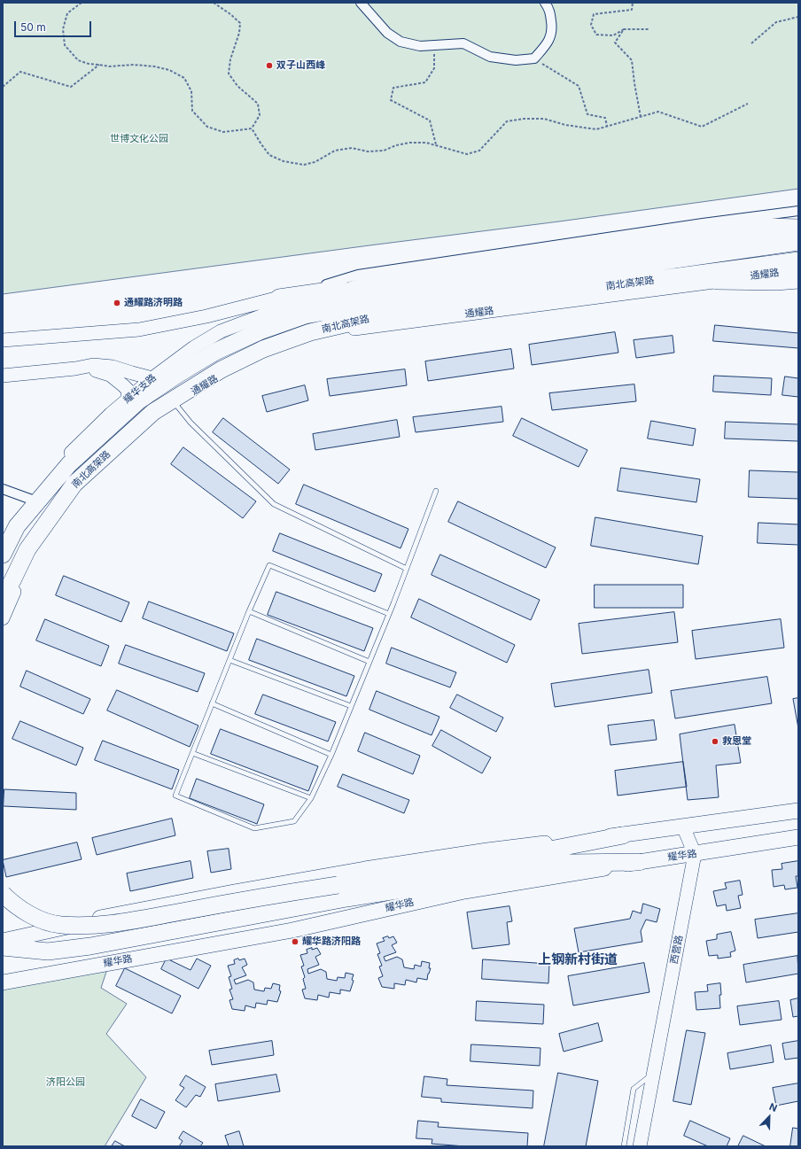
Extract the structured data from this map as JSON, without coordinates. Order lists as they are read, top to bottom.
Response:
{
  "streets": {
    "highway": ["南北高架路"],
    "main road": ["耀华路"],
    "street": ["通耀路", "耀华支路", "西营路"]
  },
  "crossings": [
    ["耀华路", "西营路"]
  ],
  "districts": ["上钢新村街道"],
  "parks": ["世博文化公园", "济阳公园"],
  "places": [
    "双子山西峰",
    "通耀路济明路",
    "救恩堂",
    "耀华路济阳路"
  ],
  "scale_bar": "50 m",
  "north": "top right"
}
